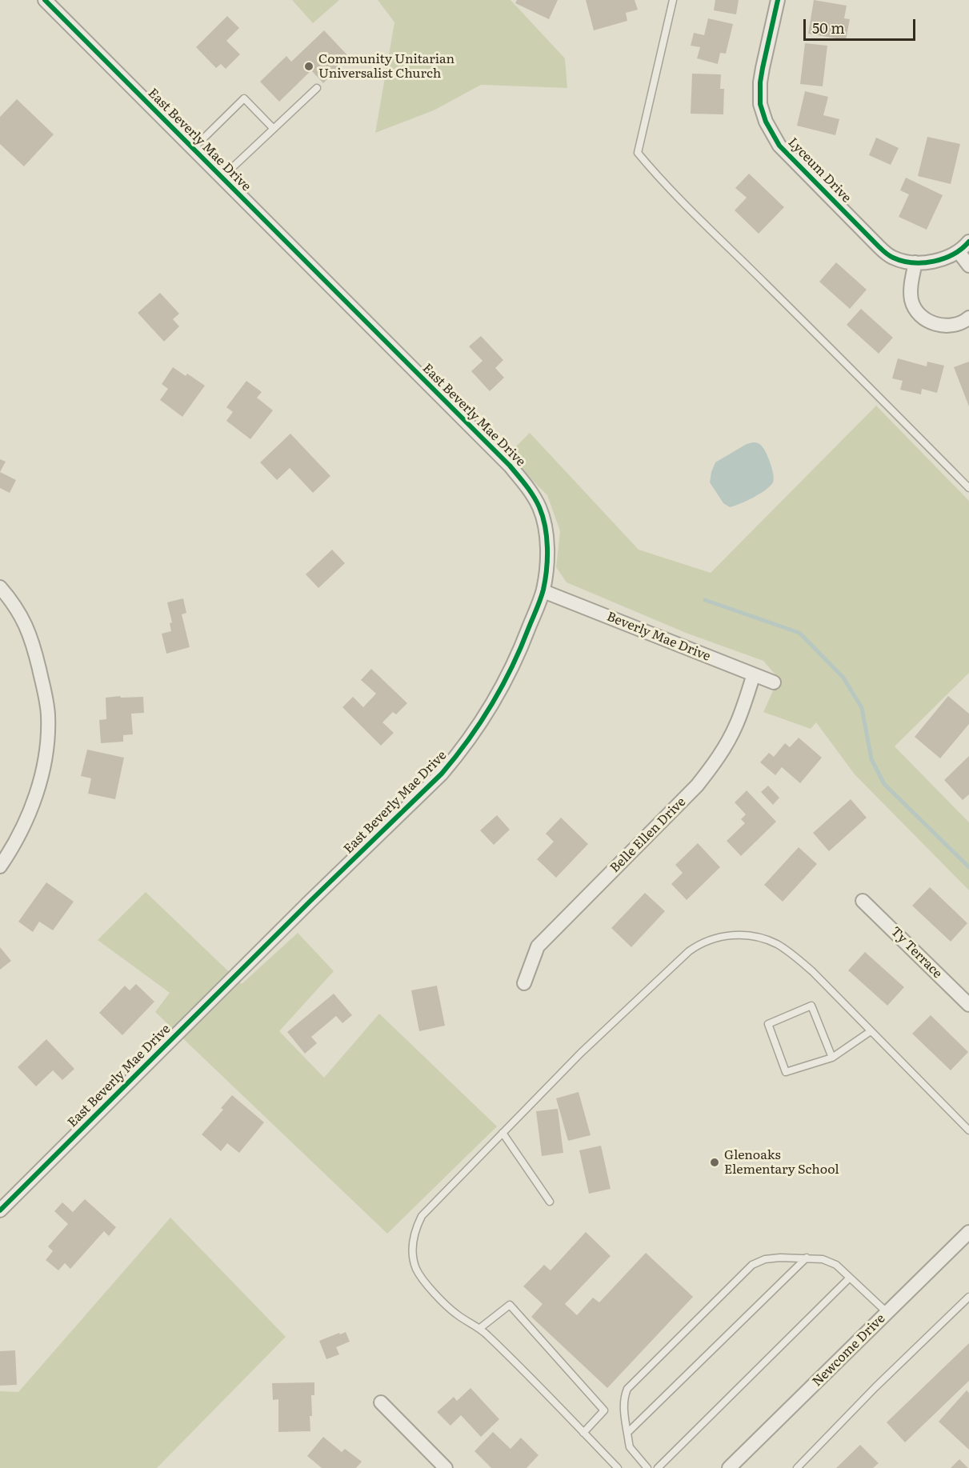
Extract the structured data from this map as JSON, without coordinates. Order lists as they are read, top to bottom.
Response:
{
  "streets": {
    "street": [
      "East Beverly Mae Drive",
      "Lyceum Drive",
      "Beverly Mae Drive",
      "Belle Ellen Drive",
      "Ty Terrace",
      "Newcome Drive"
    ]
  },
  "crossings": [
    ["East Beverly Mae Drive", "Beverly Mae Drive"],
    ["Beverly Mae Drive", "Belle Ellen Drive"]
  ],
  "places": ["Community Unitarian Universalist Church", "Glenoaks Elementary School"],
  "scale_bar": "50 m"
}
